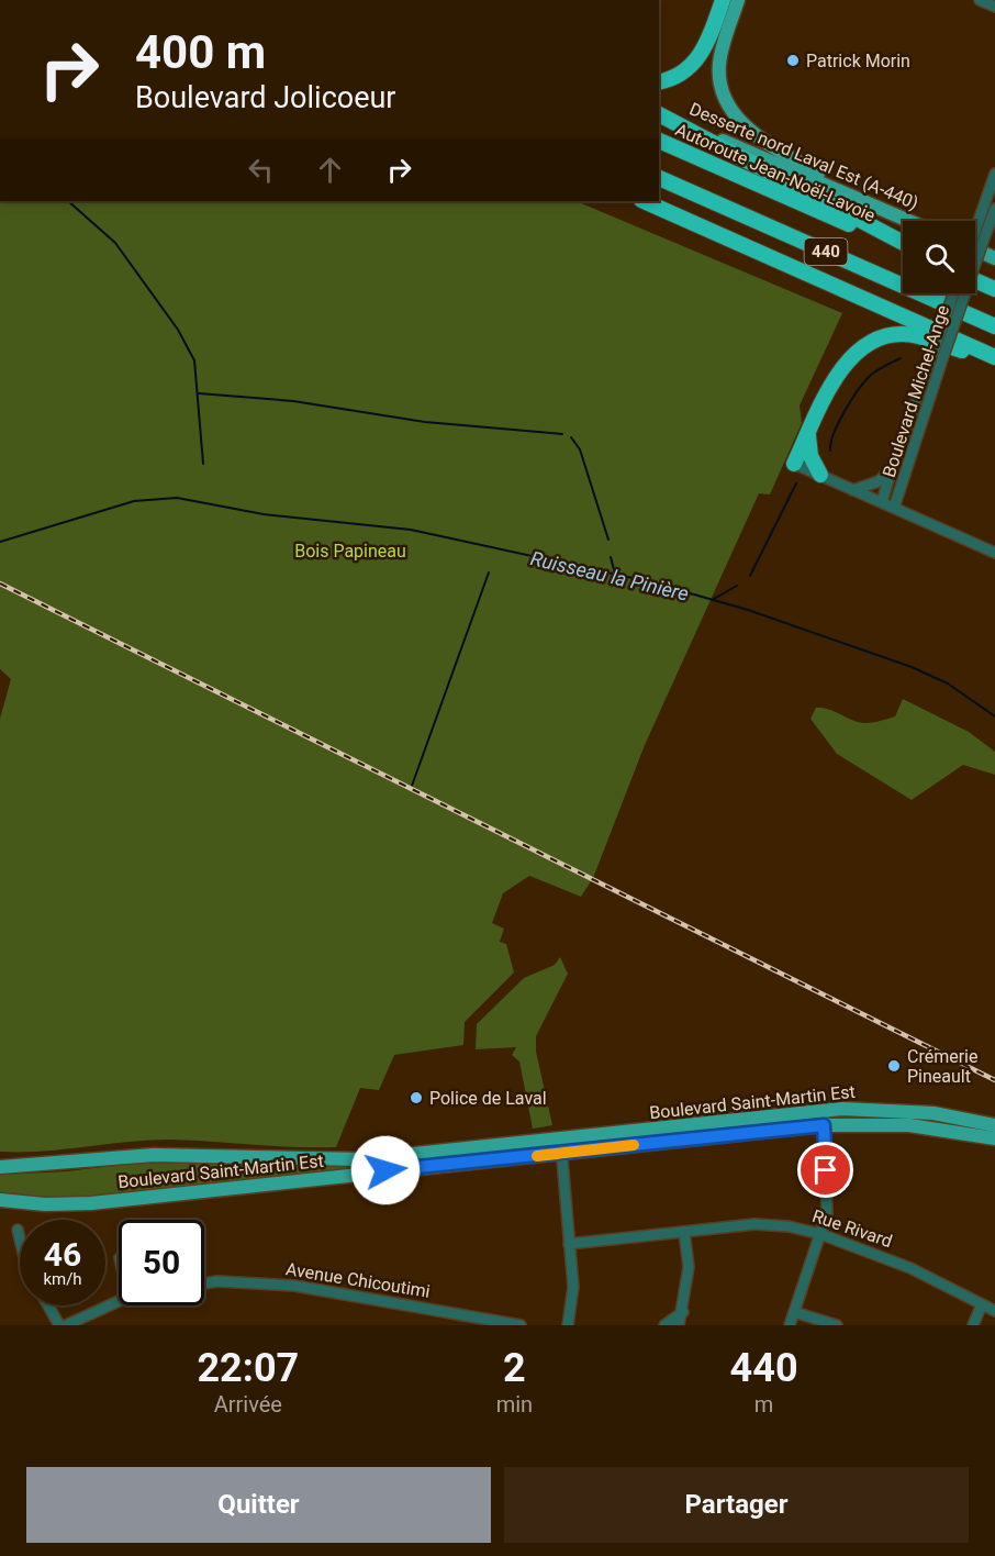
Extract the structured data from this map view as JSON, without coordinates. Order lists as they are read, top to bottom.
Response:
{
  "streets": {
    "highway": ["Autoroute Jean-Noël-Lavoie", "440"],
    "main road": ["Desserte nord Laval Est (A-440)", "Boulevard Saint-Martin Est"],
    "street": ["Boulevard Michel-Ange", "Rue Rivard", "Avenue Chicoutimi"]
  },
  "water": ["Ruisseau la Pinière"],
  "parks": ["Bois Papineau"],
  "places": ["Patrick Morin", "Crémerie Pineault", "Police de Laval"],
  "page": {
    "turn": ["400 m", "Boulevard Jolicoeur"],
    "speed": "46 km/h",
    "limit": "50",
    "eta": [
      "22:07",
      "Arrivée",
      "2",
      "min",
      "440",
      "m"
    ],
    "buttons": ["Quitter", "Partager"]
  }
}
